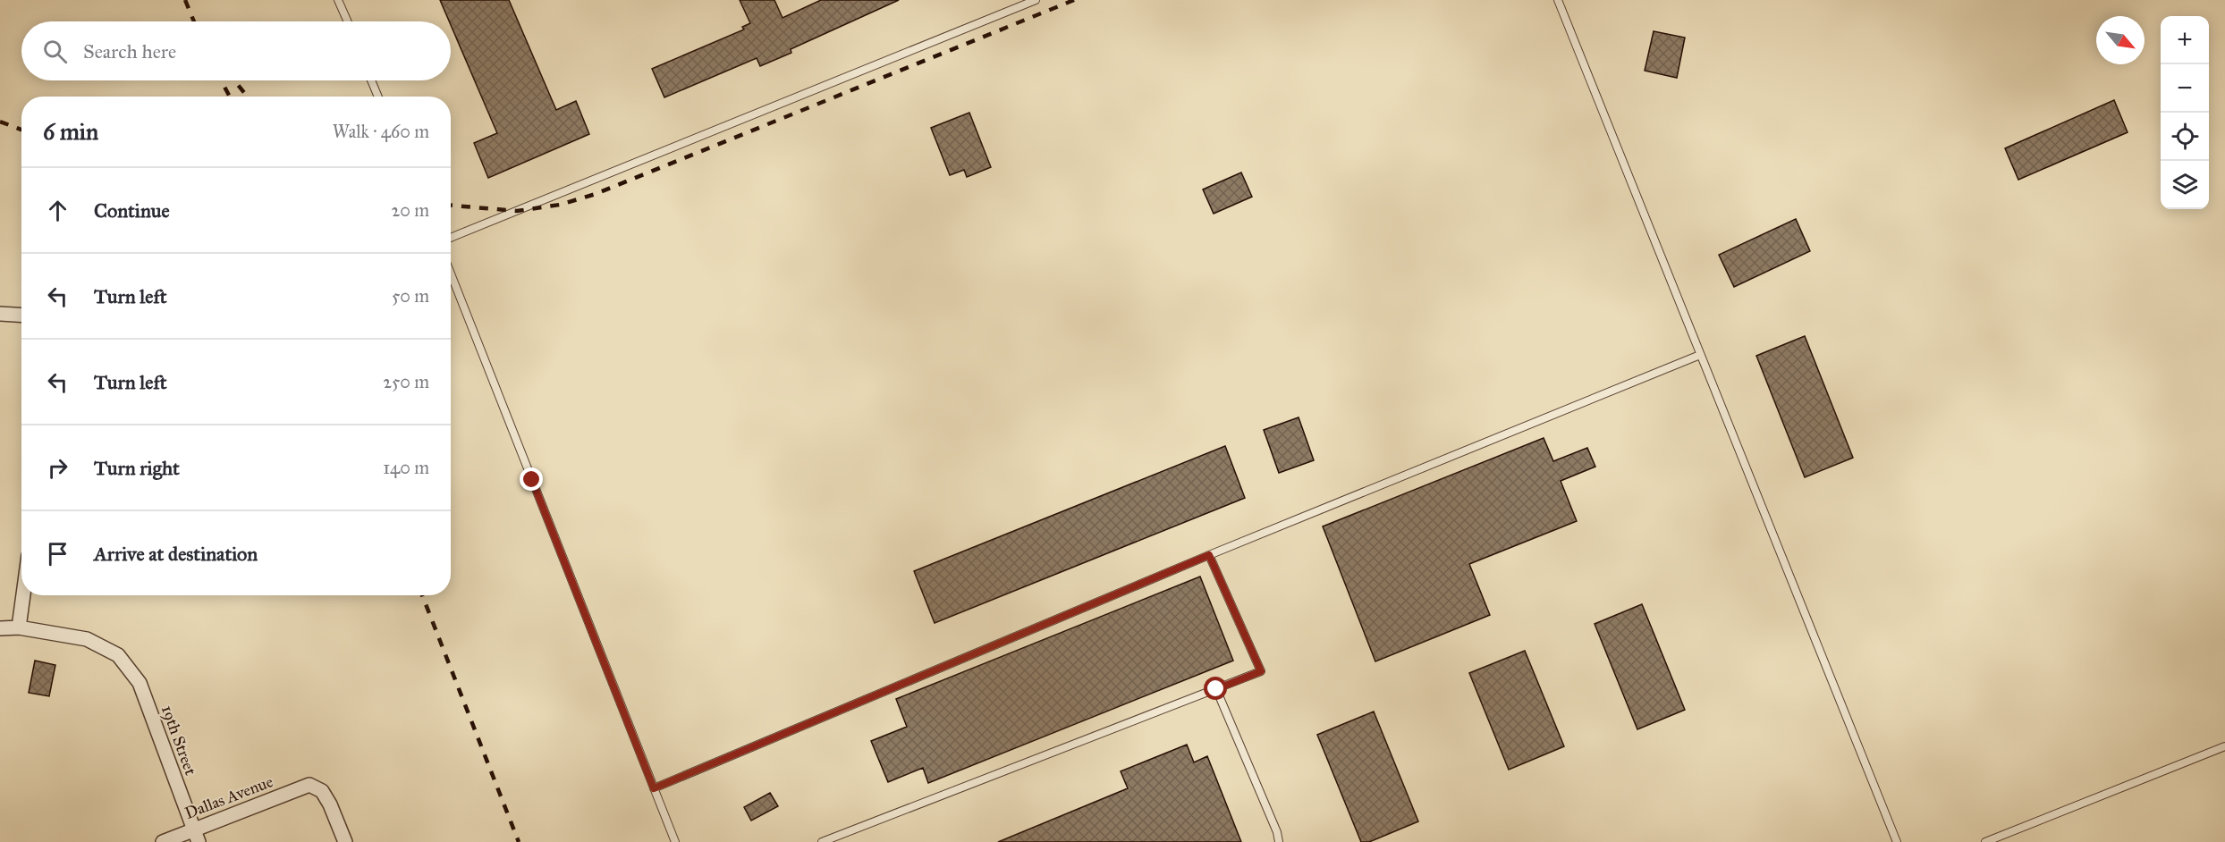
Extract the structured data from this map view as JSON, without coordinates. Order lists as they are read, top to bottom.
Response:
{
  "streets": {
    "street": ["19th Street", "Dallas Avenue"]
  },
  "crossings": [
    ["19th Street", "Dallas Avenue"]
  ],
  "north": "bottom right",
  "page": {
    "map_buttons": ["+", "−"],
    "search": "Search here",
    "heading": ["6 min", "Walk · 460 m"],
    "list": [
      ["Continue", "20 m"],
      ["Turn left", "50 m"],
      ["Turn left", "250 m"],
      ["Turn right", "140 m"],
      "Arrive at destination"
    ]
  }
}
